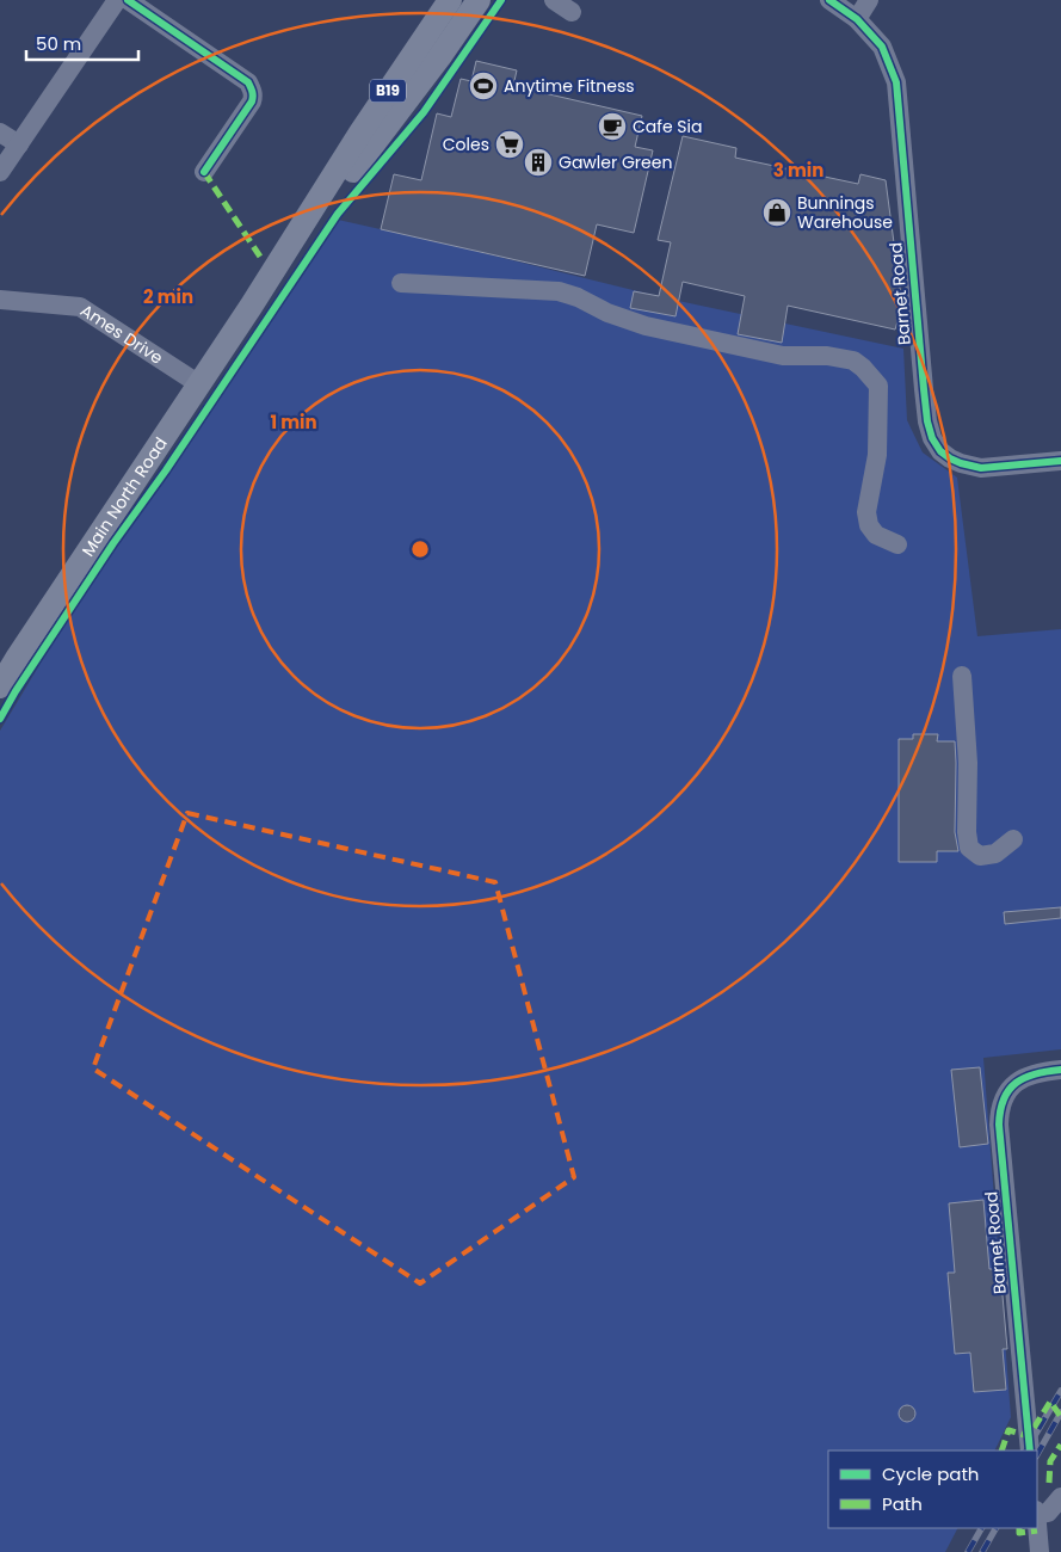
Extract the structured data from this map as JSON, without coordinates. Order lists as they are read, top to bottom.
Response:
{
  "streets": {
    "main road": ["B19", "Main North Road"],
    "street": ["Barnet Road", "Ames Drive"]
  },
  "crossings": [
    ["Ames Drive", "Main North Road"]
  ],
  "places": {
    "sports": ["Anytime Fitness"],
    "cafe": ["Cafe Sia"],
    "supermarket": ["Coles"],
    "building": ["Gawler Green"],
    "shop": ["Bunnings Warehouse"]
  },
  "legend": ["Cycle path", "Path"],
  "scale_bar": "50 m",
  "rings": ["3 min", "2 min", "1 min"]
}
